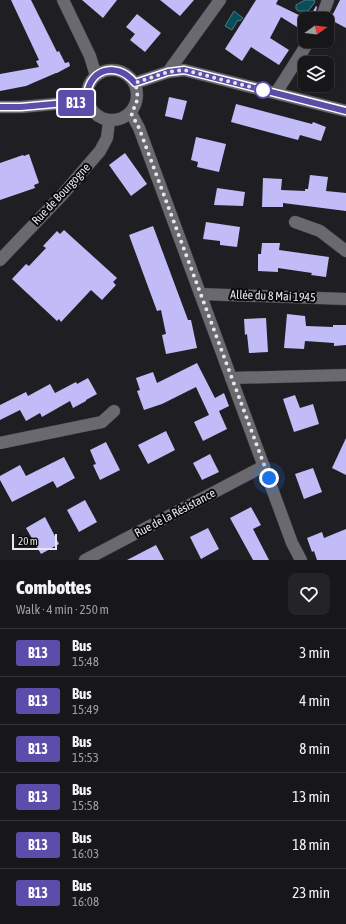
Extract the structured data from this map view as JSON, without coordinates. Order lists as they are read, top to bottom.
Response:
{
  "streets": {
    "street": ["Rue de Bourgogne", "Allée du 8 Mai 1945", "Rue de la Résistance"]
  },
  "lines": ["bus line B13"],
  "scale_bar": "20 m",
  "north": "right",
  "page": {
    "on_map": "B13",
    "scale": "20 m",
    "heading": ["Combottes", "Walk · 4 min · 250 m"],
    "list": [
      {
        "mark": "B13",
        "name": "Bus",
        "note": "15:48",
        "value": "3 min"
      },
      {
        "mark": "B13",
        "name": "Bus",
        "note": "15:49",
        "value": "4 min"
      },
      {
        "mark": "B13",
        "name": "Bus",
        "note": "15:53",
        "value": "8 min"
      },
      {
        "mark": "B13",
        "name": "Bus",
        "note": "15:58",
        "value": "13 min"
      },
      {
        "mark": "B13",
        "name": "Bus",
        "note": "16:03",
        "value": "18 min"
      },
      {
        "mark": "B13",
        "name": "Bus",
        "note": "16:08",
        "value": "23 min"
      }
    ]
  }
}
